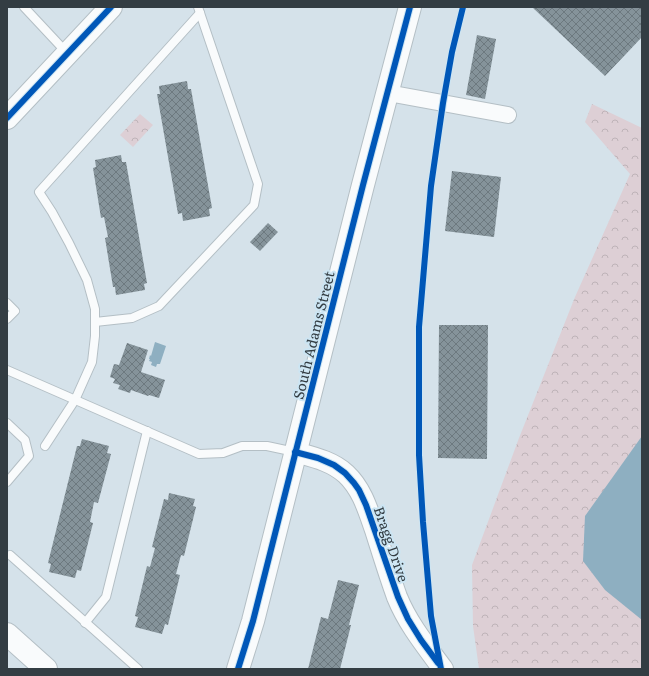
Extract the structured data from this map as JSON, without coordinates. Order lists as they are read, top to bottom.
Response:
{
  "streets": {
    "main road": ["South Adams Street"],
    "street": ["Bragg Drive"]
  },
  "crossings": [
    ["South Adams Street", "Bragg Drive"]
  ]
}
